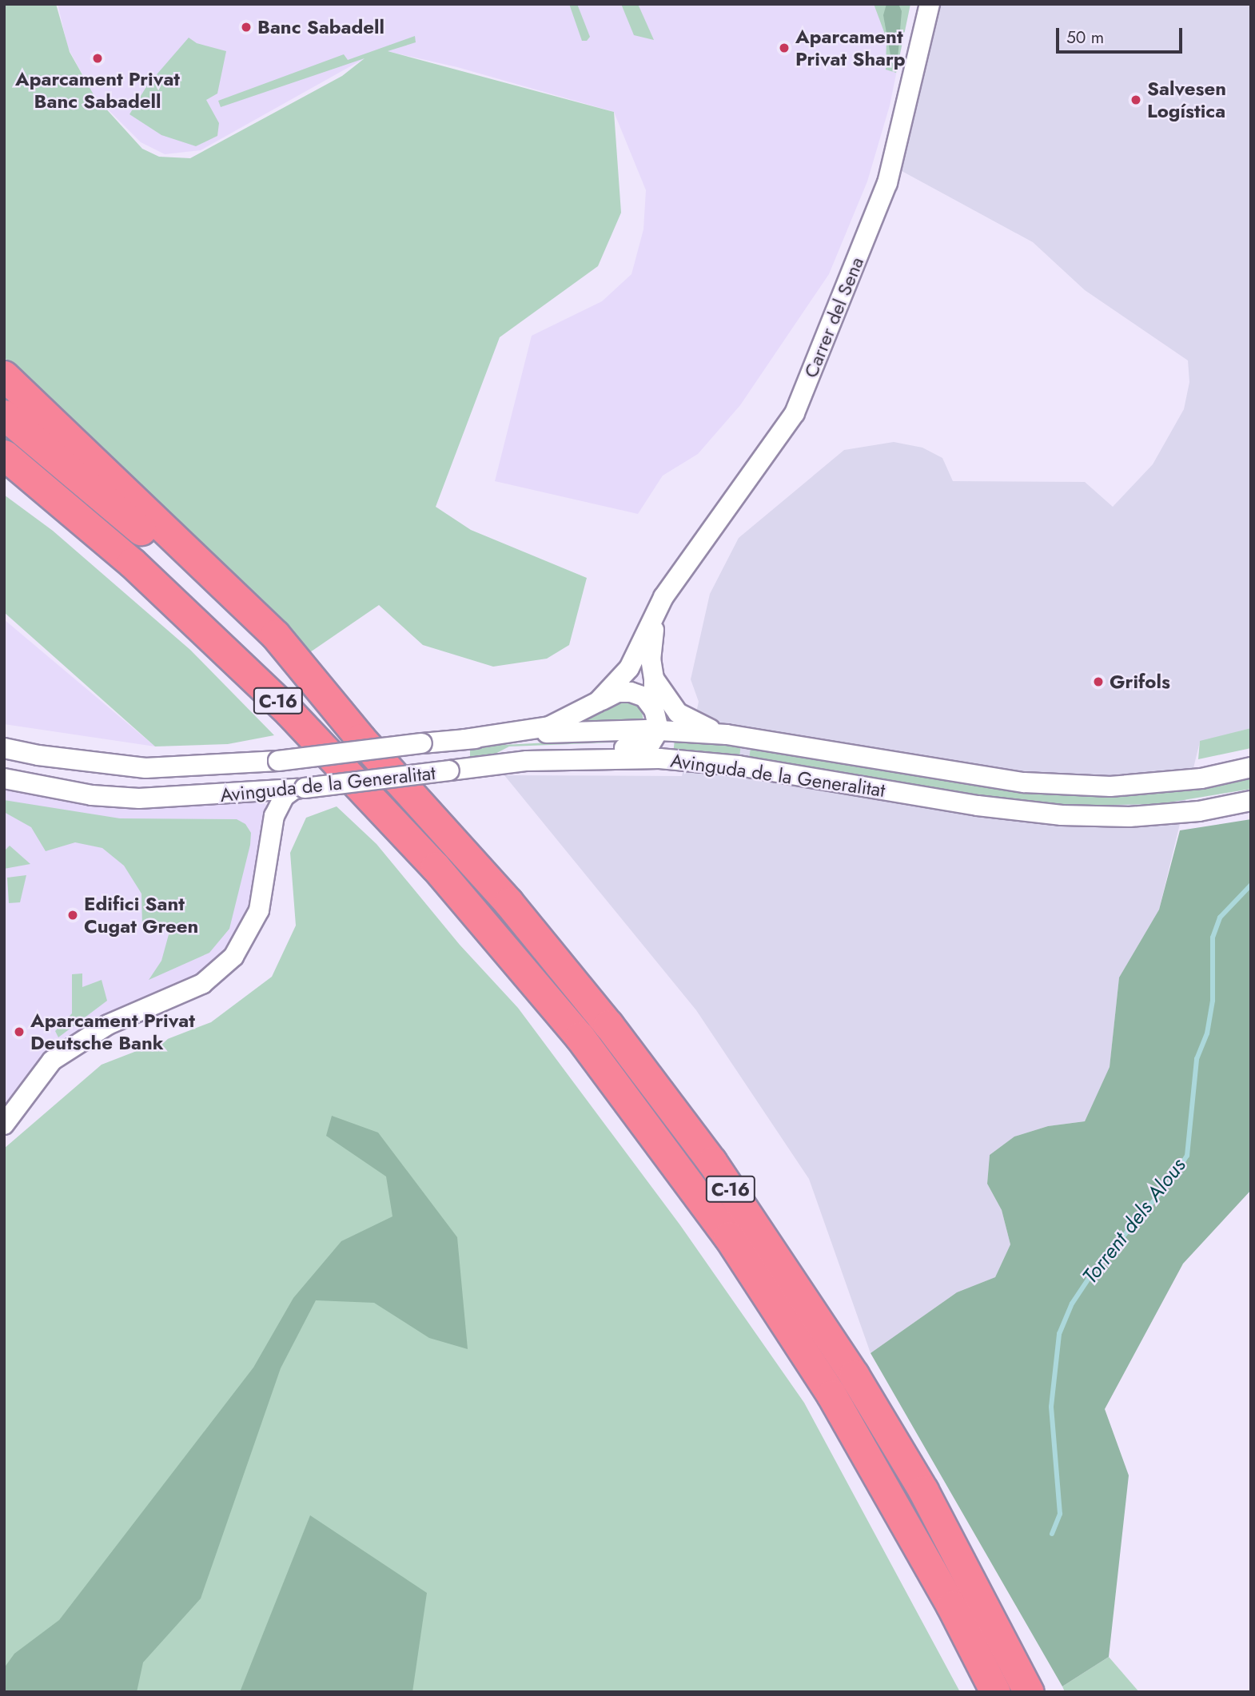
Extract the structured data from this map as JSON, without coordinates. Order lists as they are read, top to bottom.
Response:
{
  "streets": {
    "highway": ["C-16"],
    "street": ["Carrer del Sena", "Avinguda de la Generalitat"]
  },
  "crossings": [
    ["Carrer del Sena", "Avinguda de la Generalitat"]
  ],
  "water": ["Torrent dels Alous"],
  "places": [
    "Banc Sabadell",
    "Aparcament Privat Sharp",
    "Aparcament Privat Banc Sabadell",
    "Salvesen Logística",
    "Grifols",
    "Edifici Sant Cugat Green",
    "Aparcament Privat Deutsche Bank"
  ],
  "scale_bar": "50 m"
}
